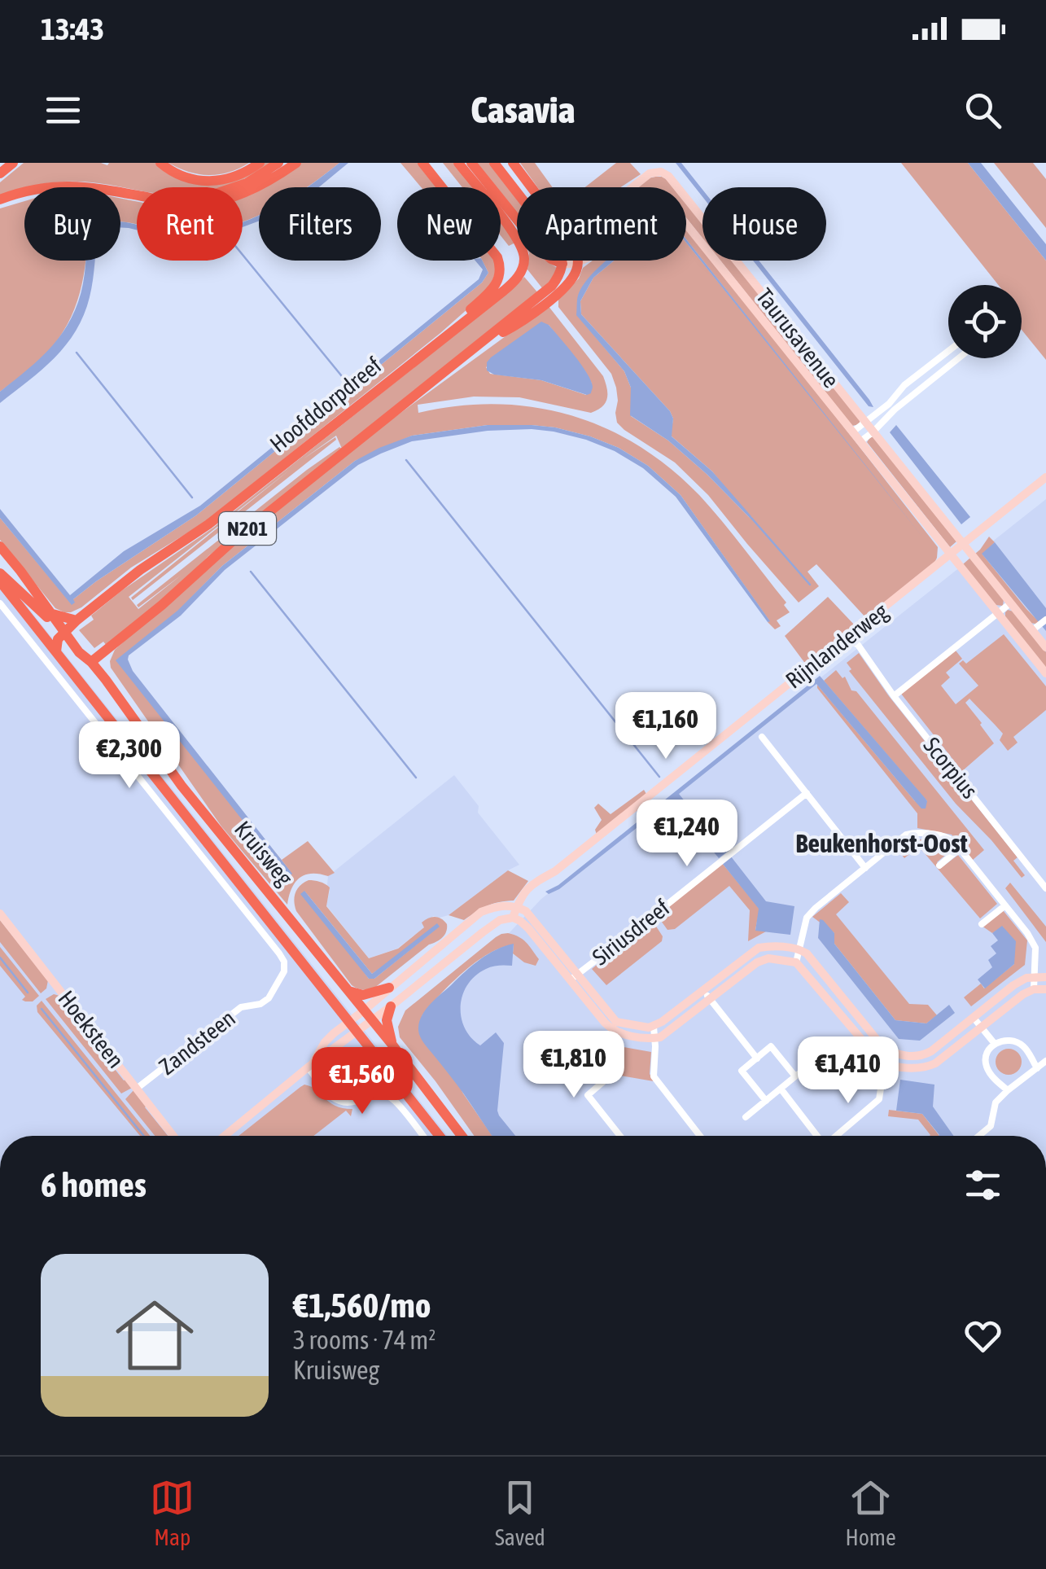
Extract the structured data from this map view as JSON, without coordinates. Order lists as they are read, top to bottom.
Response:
{
  "streets": {
    "highway": ["Hoofddorpdreef", "N201", "Kruisweg"],
    "street": [
      "Taurusavenue",
      "Rijnlanderweg",
      "Scorpius",
      "Siriusdreef",
      "Hoeksteen",
      "Zandsteen"
    ]
  },
  "crossings": [
    ["Taurusavenue", "Rijnlanderweg"],
    ["Hoofddorpdreef", "Kruisweg"],
    ["N201", "Kruisweg"],
    ["Hoeksteen", "Zandsteen"]
  ],
  "districts": ["Beukenhorst-Oost"],
  "page": {
    "status": "13:43",
    "header": "Casavia",
    "chip": [
      "Buy",
      "Rent",
      "Filters",
      "New",
      "Apartment",
      "House"
    ],
    "price": [
      "€1,160",
      "€2,300",
      "€1,240",
      "€1,810",
      "€1,410",
      "€1,560"
    ],
    "heading": "6 homes",
    "list": [
      {
        "name": "€1,560/mo",
        "note": "3 rooms · 74 m² · Kruisweg"
      }
    ],
    "tabs": ["Map", "Saved", "Home"]
  }
}
